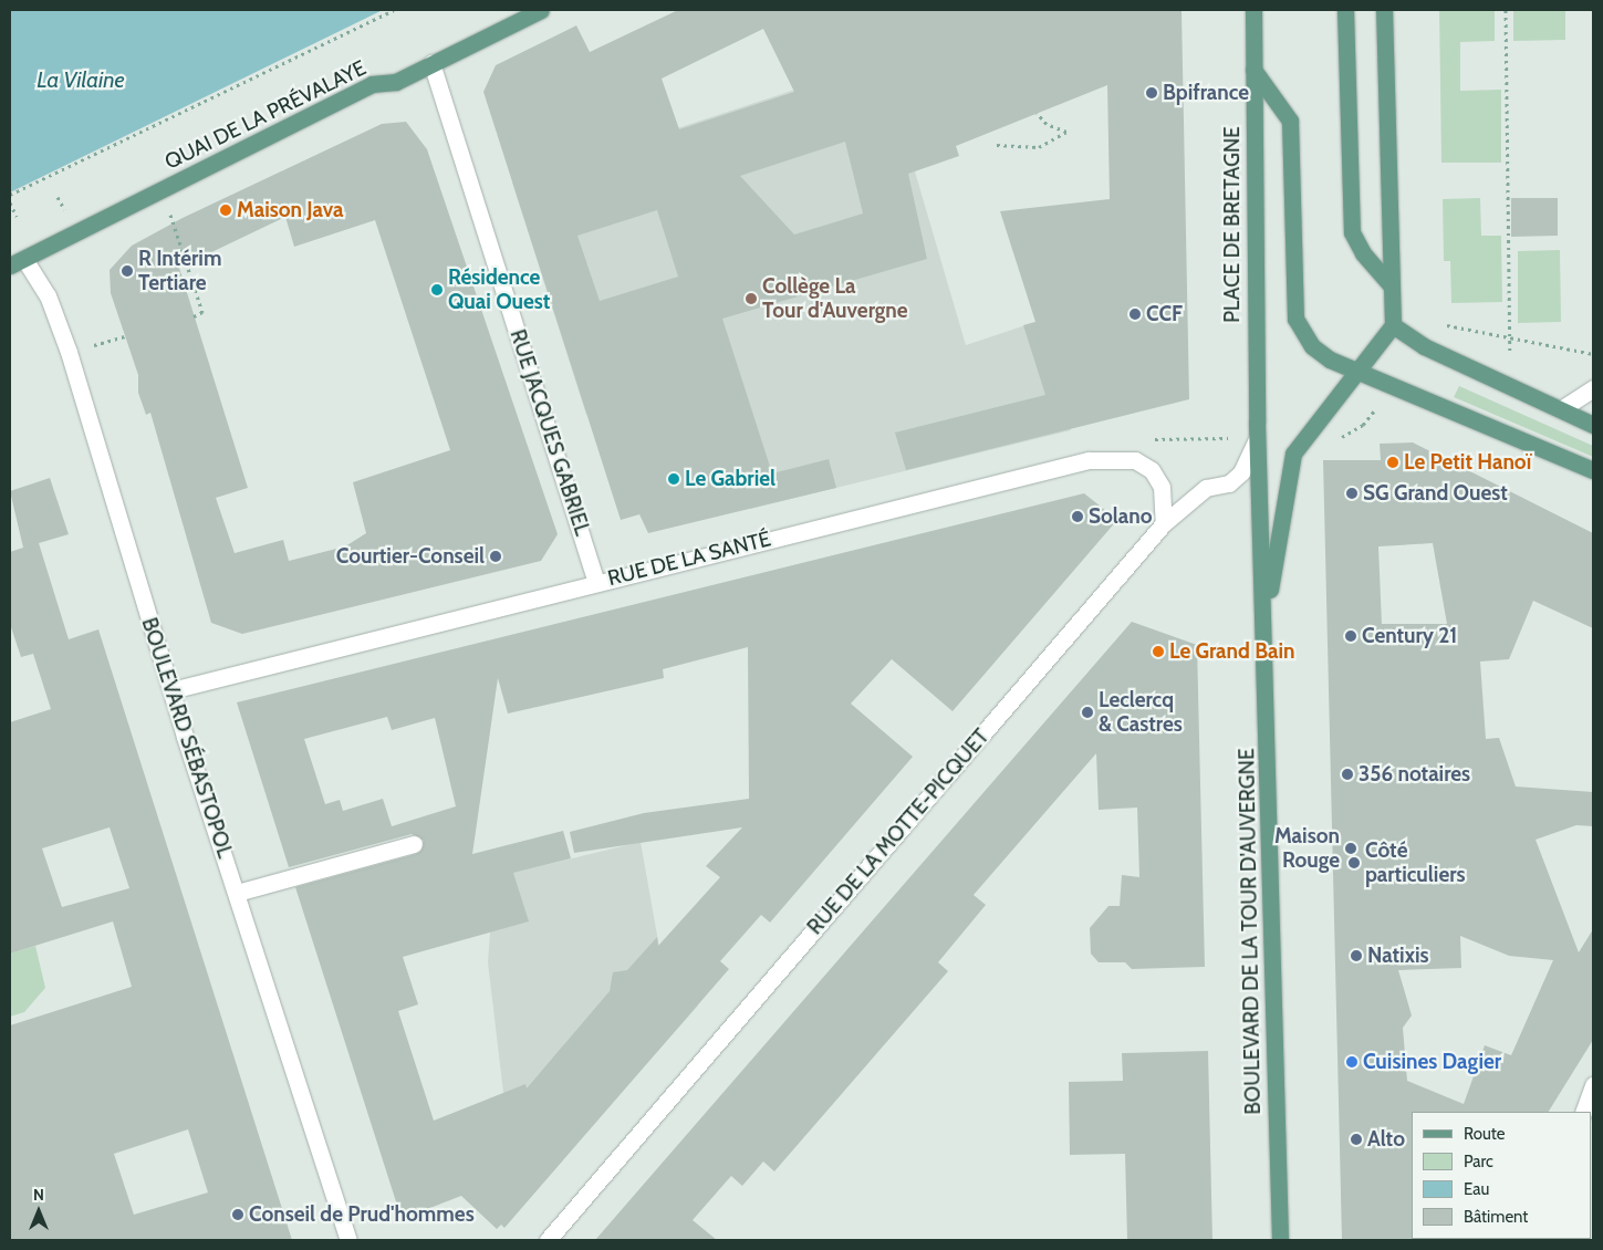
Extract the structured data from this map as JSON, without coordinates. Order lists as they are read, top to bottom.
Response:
{
  "streets": {
    "main road": ["QUAI DE LA PRÉVALAYE", "PLACE DE BRETAGNE", "BOULEVARD DE LA TOUR D'AUVERGNE"],
    "street": [
      "RUE JACQUES GABRIEL",
      "RUE DE LA SANTÉ",
      "BOULEVARD SÉBASTOPOL",
      "RUE DE LA MOTTE-PICQUET"
    ]
  },
  "crossings": [
    ["QUAI DE LA PRÉVALAYE", "RUE JACQUES GABRIEL"],
    ["QUAI DE LA PRÉVALAYE", "BOULEVARD SÉBASTOPOL"],
    ["PLACE DE BRETAGNE", "RUE DE LA MOTTE-PICQUET"],
    ["PLACE DE BRETAGNE", "BOULEVARD DE LA TOUR D'AUVERGNE"],
    ["RUE JACQUES GABRIEL", "RUE DE LA SANTÉ"],
    ["RUE DE LA SANTÉ", "BOULEVARD SÉBASTOPOL"],
    ["RUE DE LA MOTTE-PICQUET", "BOULEVARD DE LA TOUR D'AUVERGNE"]
  ],
  "water": ["La Vilaine"],
  "places": [
    "Bpifrance",
    "Maison Java",
    "R Intérim Tertiare",
    "Résidence Quai Ouest",
    "Collège La Tour d'Auvergne",
    "CCF",
    "Le Petit Hanoï",
    "Le Gabriel",
    "SG Grand Ouest",
    "Solano",
    "Courtier-Conseil",
    "Century 21",
    "Le Grand Bain",
    "Leclercq & Castres",
    "356 notaires",
    "Maison Rouge",
    "Côté particuliers",
    "Natixis",
    "Cuisines Dagier",
    "Alto",
    "Conseil de Prud'hommes"
  ],
  "legend": [
    "Route",
    "Parc",
    "Eau",
    "Bâtiment"
  ],
  "north": "top"
}
